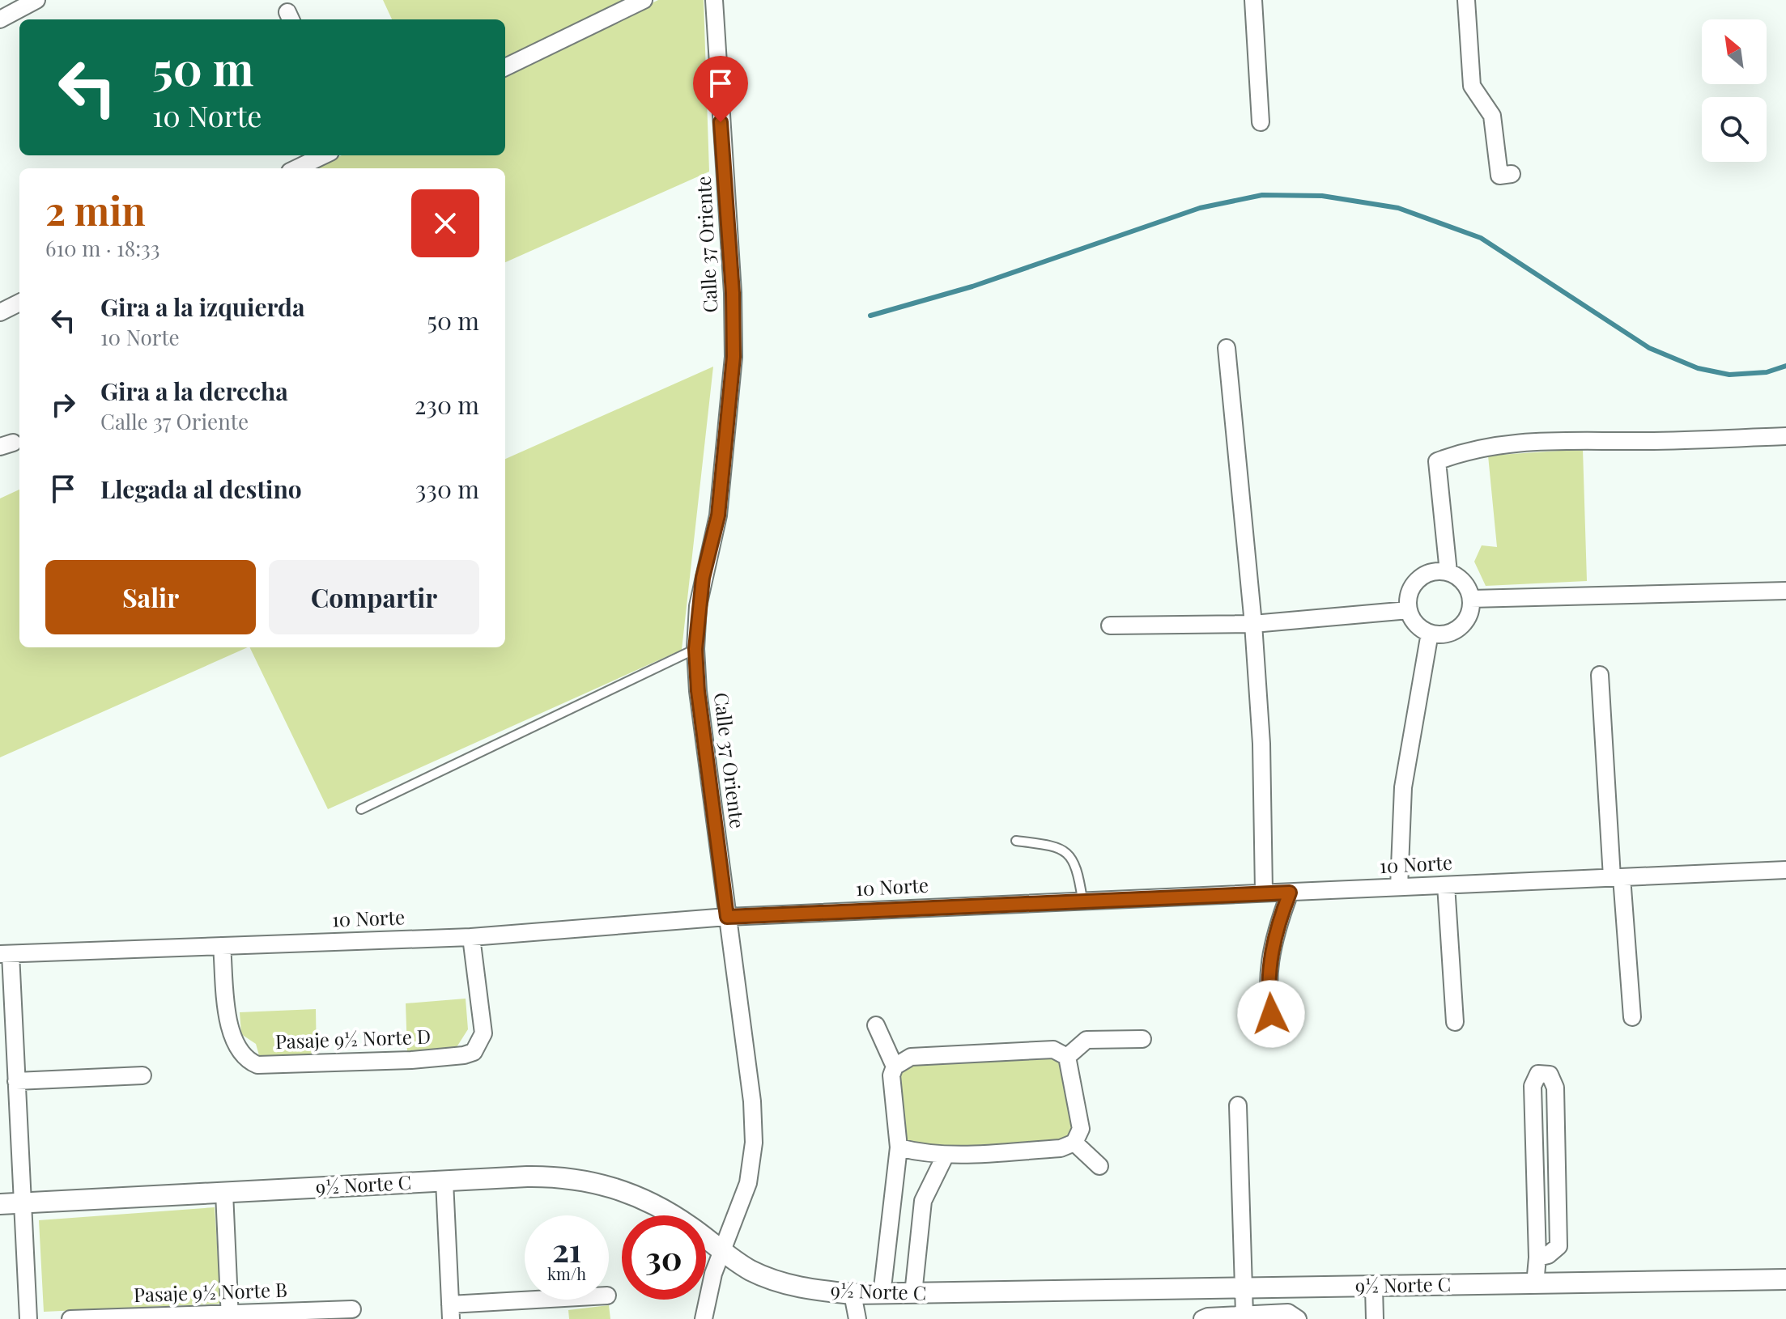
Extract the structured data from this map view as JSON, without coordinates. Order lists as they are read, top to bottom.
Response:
{
  "streets": {
    "street": [
      "Calle 37 Oriente",
      "10 Norte",
      "Pasaje 9½ Norte D",
      "9½ Norte C",
      "Pasaje 9½ Norte B"
    ]
  },
  "crossings": [
    ["Calle 37 Oriente", "10 Norte"],
    ["Calle 37 Oriente", "9½ Norte C"],
    ["10 Norte", "Pasaje 9½ Norte D"]
  ],
  "north": "top left",
  "page": {
    "turn": ["50 m", "10 Norte"],
    "heading": ["2 min", "610 m · 18:33"],
    "list": [
      {
        "name": "Gira a la izquierda",
        "note": "10 Norte",
        "value": "50 m"
      },
      {
        "name": "Gira a la derecha",
        "note": "Calle 37 Oriente",
        "value": "230 m"
      },
      {
        "name": "Llegada al destino",
        "value": "330 m"
      }
    ],
    "buttons": ["Salir", "Compartir"],
    "speed": "21 km/h",
    "limit": "30"
  }
}
